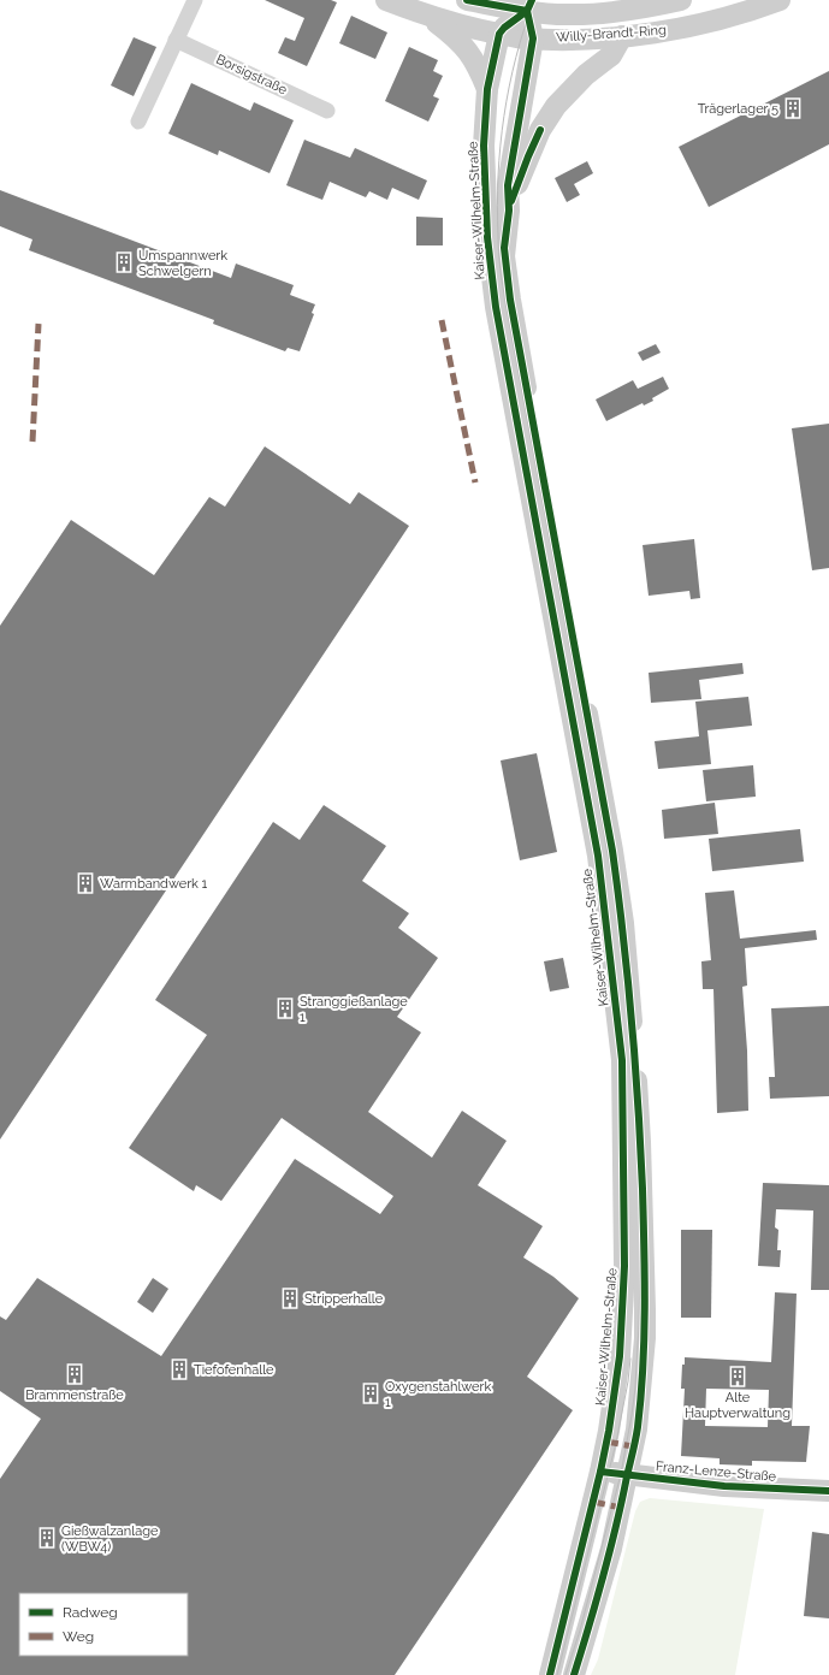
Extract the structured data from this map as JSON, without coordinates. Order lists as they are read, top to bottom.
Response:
{
  "streets": {
    "main road": ["Willy-Brandt-Ring", "Kaiser-Wilhelm-Straße", "Franz-Lenze-Straße"],
    "street": ["Borsigstraße"]
  },
  "crossings": [
    ["Willy-Brandt-Ring", "Kaiser-Wilhelm-Straße"],
    ["Kaiser-Wilhelm-Straße", "Franz-Lenze-Straße"]
  ],
  "places": {
    "building": [
      "Trägerlager 5",
      "Umspannwerk Schwelgern",
      "Warmbandwerk 1",
      "Stranggießanlage 1",
      "Stripperhalle",
      "Tiefofenhalle",
      "Brammenstraße",
      "Alte Hauptverwaltung",
      "Oxygenstahlwerk 1",
      "Gießwalzanlage (WBW4)"
    ]
  },
  "legend": ["Radweg", "Weg"]
}
